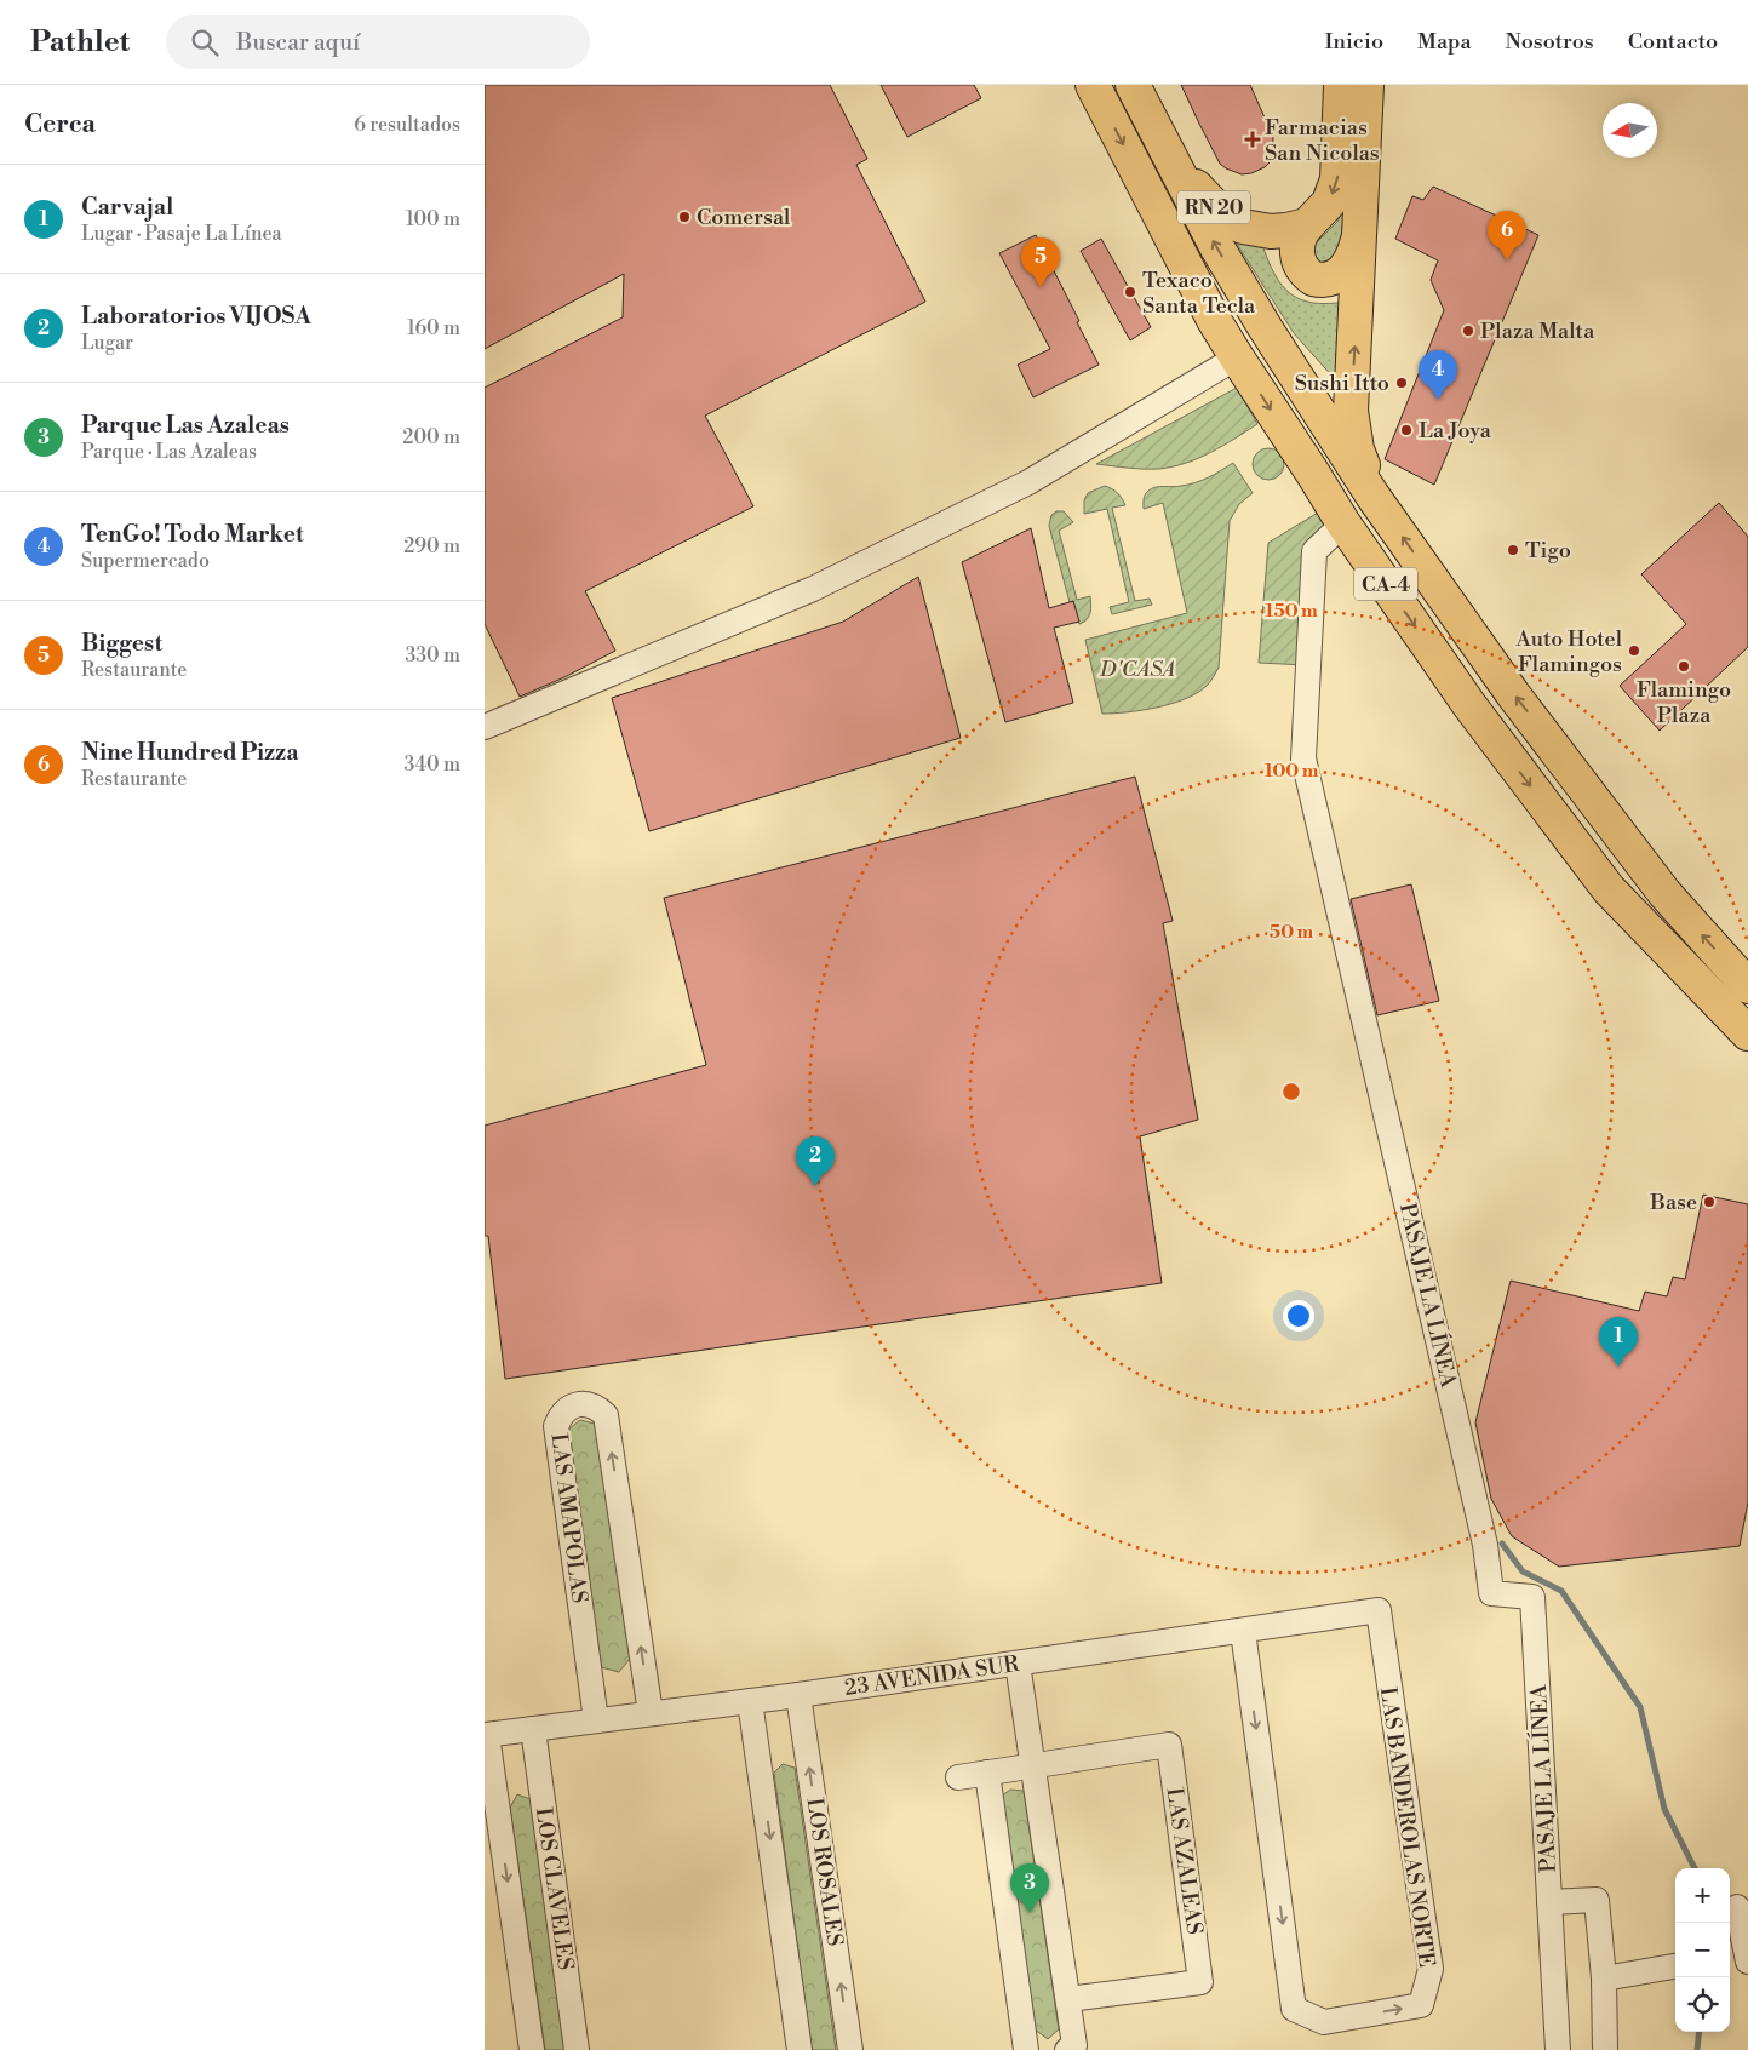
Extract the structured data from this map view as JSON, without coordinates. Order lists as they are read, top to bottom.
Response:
{
  "streets": {
    "highway": ["RN 20", "CA-4"],
    "street": [
      "PASAJE LA LÍNEA",
      "LAS AMAPOLAS",
      "23 AVENIDA SUR",
      "LAS BANDEROLAS NORTE",
      "LAS AZALEAS",
      "LOS ROSALES",
      "LOS CLAVELES"
    ]
  },
  "crossings": [
    ["RN 20", "CA-4"],
    ["CA-4", "PASAJE LA LÍNEA"],
    ["LAS AMAPOLAS", "23 AVENIDA SUR"],
    ["23 AVENIDA SUR", "LAS BANDEROLAS NORTE"],
    ["23 AVENIDA SUR", "LOS ROSALES"],
    ["23 AVENIDA SUR", "LOS CLAVELES"]
  ],
  "parks": ["D'CASA"],
  "places": {
    "health": ["Farmacias San Nicolas"],
    "other": [
      "Comersal",
      "Texaco Santa Tecla",
      "Plaza Malta",
      "Sushi Itto",
      "La Joya",
      "Tigo",
      "Auto Hotel Flamingos",
      "Flamingo Plaza",
      "Base"
    ]
  },
  "north": "left",
  "page": {
    "header": "Pathlet",
    "search": "Buscar aquí",
    "nav": [
      "Inicio",
      "Mapa",
      "Nosotros",
      "Contacto"
    ],
    "heading": ["Cerca", "6 resultados"],
    "list": [
      {
        "mark": "1",
        "name": "Carvajal",
        "note": "Lugar · Pasaje La Línea",
        "value": "100 m"
      },
      {
        "mark": "2",
        "name": "Laboratorios VIJOSA",
        "note": "Lugar",
        "value": "160 m"
      },
      {
        "mark": "3",
        "name": "Parque Las Azaleas",
        "note": "Parque · Las Azaleas",
        "value": "200 m"
      },
      {
        "mark": "4",
        "name": "TenGo! Todo Market",
        "note": "Supermercado",
        "value": "290 m"
      },
      {
        "mark": "5",
        "name": "Biggest",
        "note": "Restaurante",
        "value": "330 m"
      },
      {
        "mark": "6",
        "name": "Nine Hundred Pizza",
        "note": "Restaurante",
        "value": "340 m"
      }
    ],
    "pins": [
      "6",
      "5",
      "4",
      "2",
      "1",
      "3"
    ],
    "map_buttons": ["+", "−"]
  },
  "rings": ["150 m", "100 m", "50 m"]
}
